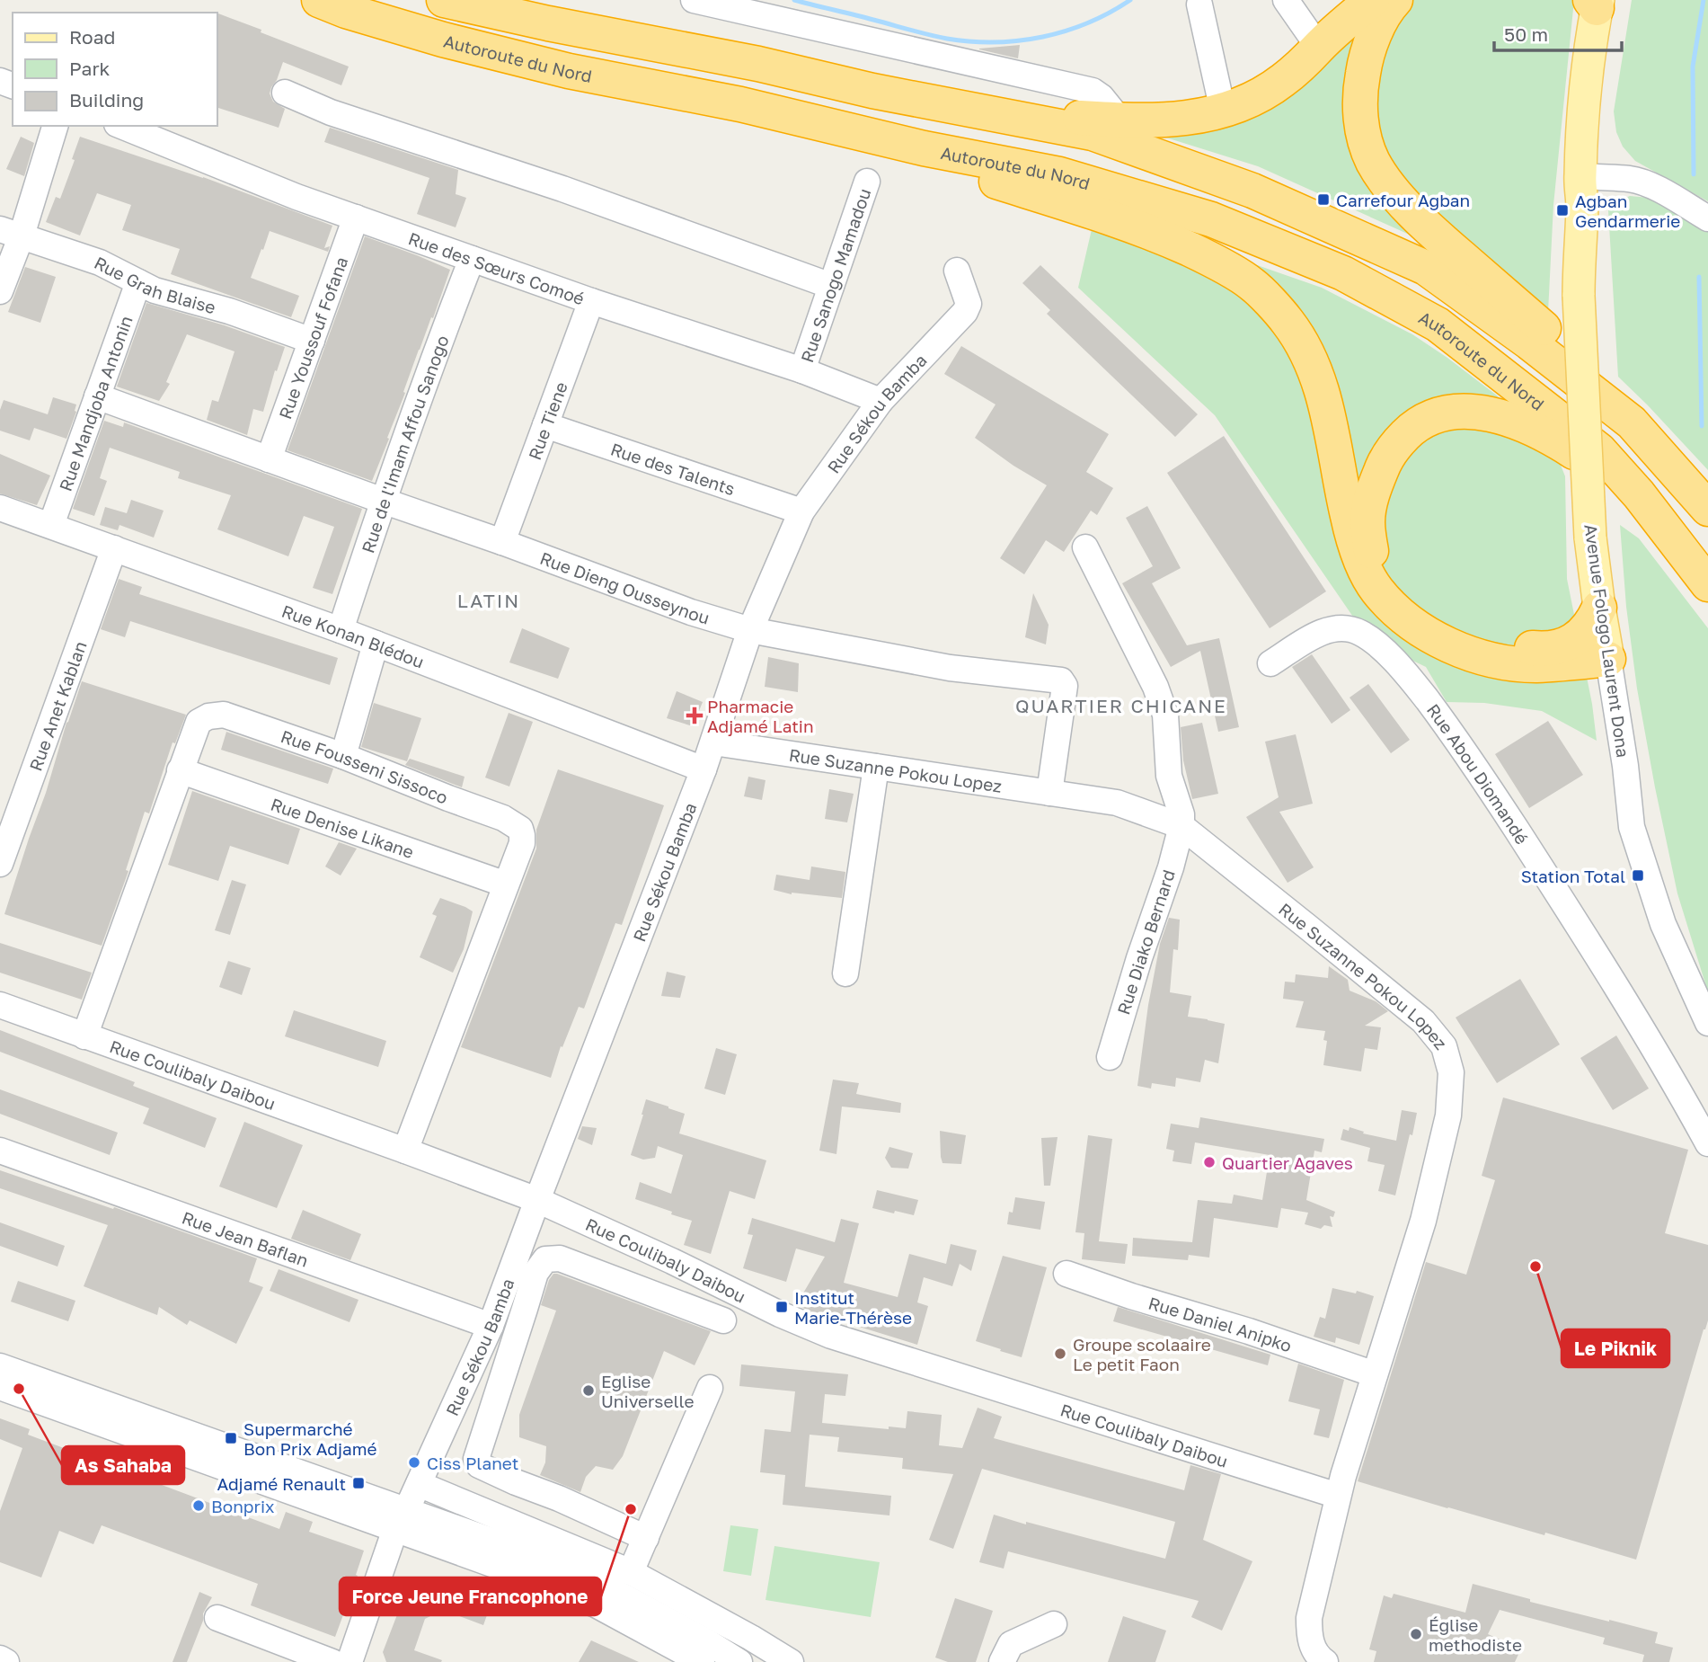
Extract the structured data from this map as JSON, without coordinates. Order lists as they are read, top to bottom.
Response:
{
  "streets": {
    "highway": ["Autoroute du Nord"],
    "main road": ["Avenue Fologo Laurent Dona"],
    "street": [
      "Rue des Sœurs Comoé",
      "Rue Sanogo Mamadou",
      "Rue Grah Blaise",
      "Rue Youssouf Fofana",
      "Rue Mandjoba Antonin",
      "Rue Sékou Bamba",
      "Rue Tiene",
      "Rue de l'Imam Affou Sanogo",
      "Rue des Talents",
      "Rue Dieng Ousseynou",
      "Rue Konan Blédou",
      "Rue Anet Kablan",
      "Rue Fousseni Sissoco",
      "Rue Suzanne Pokou Lopez",
      "Rue Abou Diomandé",
      "Rue Denise Likane",
      "Rue Diako Bernard",
      "Rue Coulibaly Daibou",
      "Rue Jean Baflan",
      "Rue Daniel Anipko"
    ]
  },
  "crossings": [
    ["Rue des Sœurs Comoé", "Rue Sanogo Mamadou"],
    ["Rue des Sœurs Comoé", "Rue Youssouf Fofana"],
    ["Rue des Sœurs Comoé", "Rue Sékou Bamba"],
    ["Rue des Sœurs Comoé", "Rue Tiene"],
    ["Rue des Sœurs Comoé", "Rue de l'Imam Affou Sanogo"],
    ["Rue Grah Blaise", "Rue Youssouf Fofana"],
    ["Rue Grah Blaise", "Rue Mandjoba Antonin"],
    ["Rue Youssouf Fofana", "Rue Dieng Ousseynou"],
    ["Rue Mandjoba Antonin", "Rue Dieng Ousseynou"],
    ["Rue Mandjoba Antonin", "Rue Konan Blédou"],
    ["Rue Sékou Bamba", "Rue des Talents"],
    ["Rue Sékou Bamba", "Rue Dieng Ousseynou"],
    ["Rue Sékou Bamba", "Rue Konan Blédou"],
    ["Rue Sékou Bamba", "Rue Suzanne Pokou Lopez"],
    ["Rue Sékou Bamba", "Rue Coulibaly Daibou"],
    ["Rue Sékou Bamba", "Rue Jean Baflan"],
    ["Rue Tiene", "Rue des Talents"],
    ["Rue Tiene", "Rue Dieng Ousseynou"],
    ["Rue de l'Imam Affou Sanogo", "Rue Dieng Ousseynou"],
    ["Rue de l'Imam Affou Sanogo", "Rue Konan Blédou"],
    ["Rue Dieng Ousseynou", "Rue Suzanne Pokou Lopez"],
    ["Rue Konan Blédou", "Rue Anet Kablan"],
    ["Rue Fousseni Sissoco", "Rue Denise Likane"],
    ["Rue Fousseni Sissoco", "Rue Coulibaly Daibou"],
    ["Rue Suzanne Pokou Lopez", "Rue Diako Bernard"],
    ["Rue Suzanne Pokou Lopez", "Rue Coulibaly Daibou"],
    ["Rue Suzanne Pokou Lopez", "Rue Daniel Anipko"]
  ],
  "districts": ["LATIN", "QUARTIER CHICANE"],
  "places": {
    "transit": [
      "Carrefour Agban",
      "Agban Gendarmerie",
      "Station Total",
      "Institut Marie-Thérèse",
      "Supermarché Bon Prix Adjamé",
      "Adjamé Renault"
    ],
    "health": ["Pharmacie Adjamé Latin"],
    "other": [
      "Quartier Agaves",
      "Le Piknik",
      "Groupe scolaaire Le petit Faon",
      "As Sahaba",
      "Eglise Universelle",
      "Ciss Planet",
      "Bonprix",
      "Force Jeune Francophone",
      "Église methodiste"
    ]
  },
  "legend": ["Road", "Park", "Building"],
  "scale_bar": "50 m"
}
